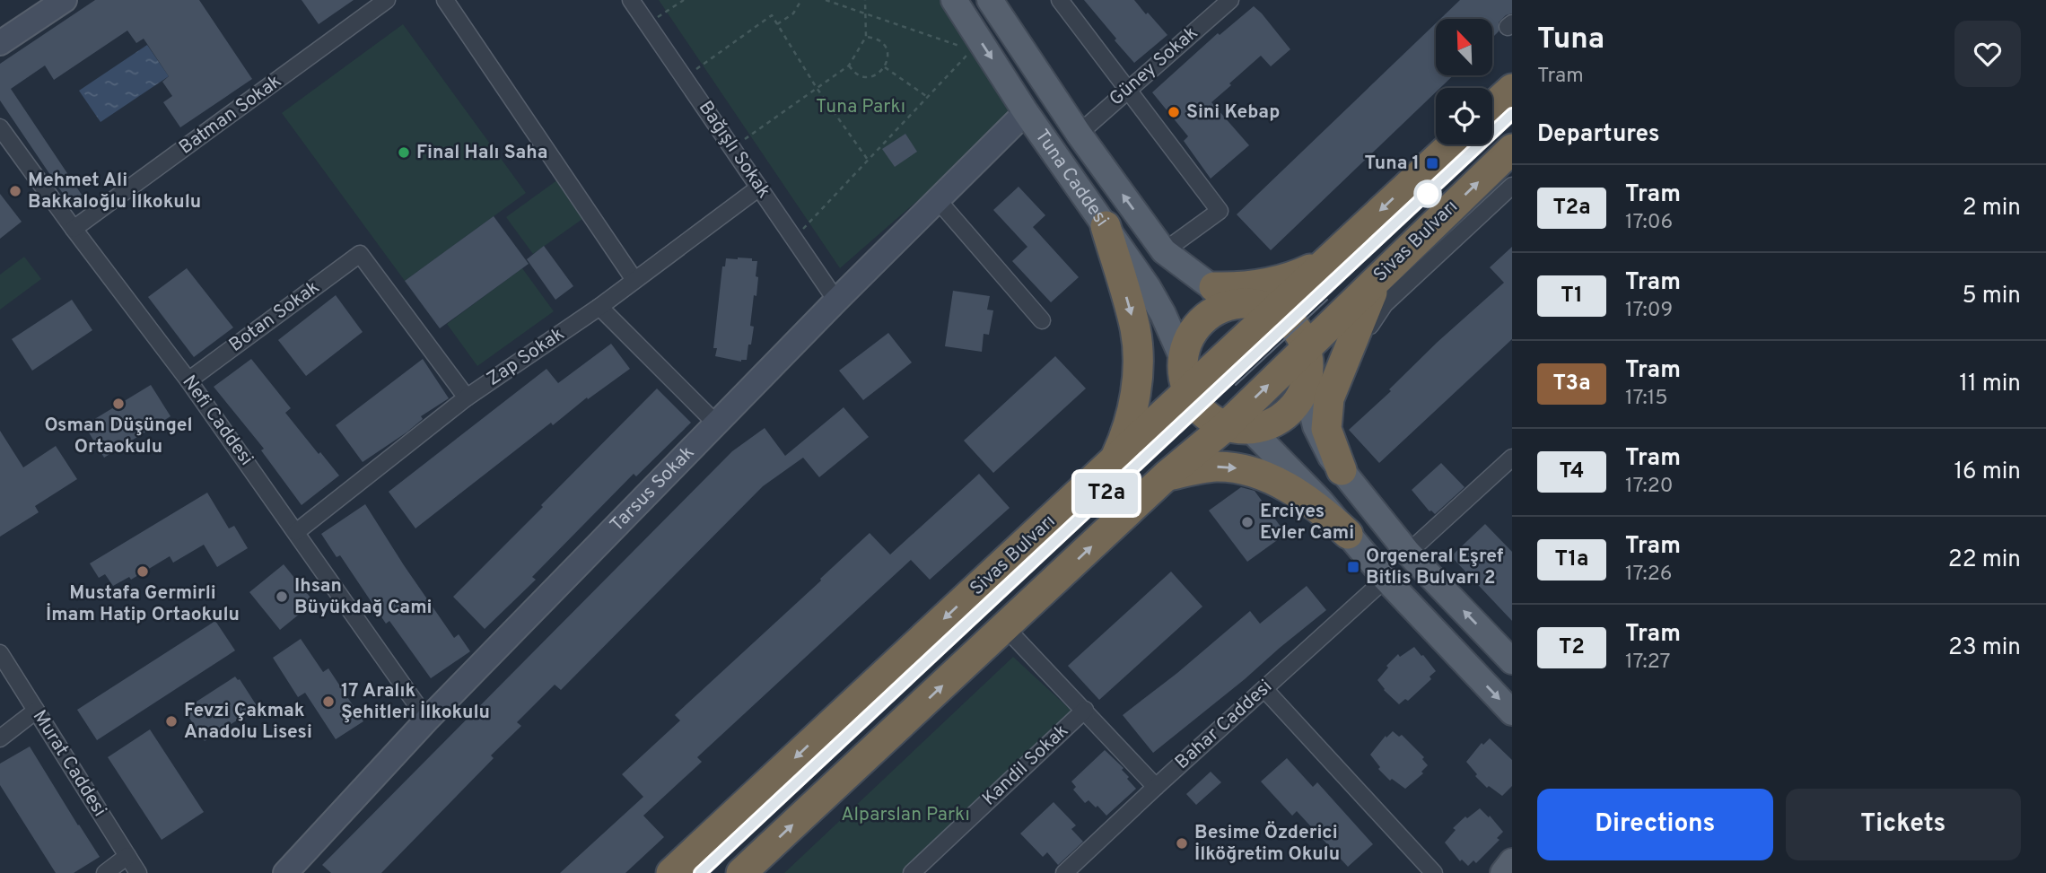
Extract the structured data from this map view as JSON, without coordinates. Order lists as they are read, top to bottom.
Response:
{
  "streets": {
    "highway": ["Sivas Bulvarı"],
    "main road": ["Tuna Caddesi"],
    "street": [
      "Güney Sokak",
      "Batman Sokak",
      "Bağışlı Sokak",
      "Botan Sokak",
      "Zap Sokak",
      "Nefi Caddesi",
      "Tarsus Sokak",
      "Bahar Caddesi",
      "Murat Caddesi",
      "Kandil Sokak"
    ]
  },
  "crossings": [
    ["Güney Sokak", "Tuna Caddesi"],
    ["Batman Sokak", "Nefi Caddesi"],
    ["Bağışlı Sokak", "Zap Sokak"],
    ["Bağışlı Sokak", "Tarsus Sokak"],
    ["Tuna Caddesi", "Sivas Bulvarı"],
    ["Tuna Caddesi", "Tarsus Sokak"],
    ["Botan Sokak", "Zap Sokak"],
    ["Botan Sokak", "Nefi Caddesi"],
    ["Zap Sokak", "Nefi Caddesi"],
    ["Nefi Caddesi", "Tarsus Sokak"]
  ],
  "parks": ["Tuna Parkı", "Alparslan Parkı"],
  "places": {
    "other": [
      "Sini Kebap",
      "Final Halı Saha",
      "Mehmet Ali Bakkaloğlu İlkokulu",
      "Osman Düşüngel Ortaokulu",
      "Erciyes Evler Cami",
      "Mustafa Germirli İmam Hatip Ortaokulu",
      "Ihsan Büyükdağ Cami",
      "17 Aralık Şehitleri İlkokulu",
      "Fevzi Çakmak Anadolu Lisesi",
      "Besime Özderici İlköğretim Okulu"
    ],
    "transit": ["Tuna 1", "Orgeneral Eşref Bitlis Bulvarı 2"]
  },
  "lines": ["tram line T2a"],
  "north": "top left",
  "page": {
    "on_map": "T2a",
    "heading": [
      ["Tuna", "Tram"],
      "Departures"
    ],
    "list": [
      {
        "mark": "T2a",
        "name": "Tram",
        "note": "17:06",
        "value": "2 min"
      },
      {
        "mark": "T1",
        "name": "Tram",
        "note": "17:09",
        "value": "5 min"
      },
      {
        "mark": "T3a",
        "name": "Tram",
        "note": "17:15",
        "value": "11 min"
      },
      {
        "mark": "T4",
        "name": "Tram",
        "note": "17:20",
        "value": "16 min"
      },
      {
        "mark": "T1a",
        "name": "Tram",
        "note": "17:26",
        "value": "22 min"
      },
      {
        "mark": "T2",
        "name": "Tram",
        "note": "17:27",
        "value": "23 min"
      }
    ],
    "buttons": ["Directions", "Tickets"]
  }
}
